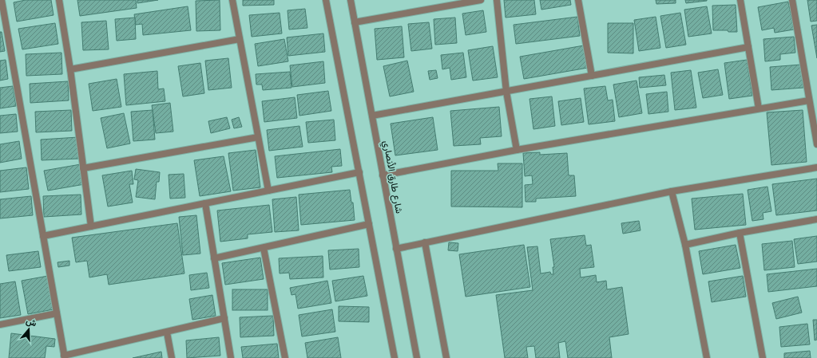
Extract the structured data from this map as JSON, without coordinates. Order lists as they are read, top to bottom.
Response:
{
  "streets": {
    "street": ["شارع طارق الأنصاري"]
  },
  "north": "top"
}
